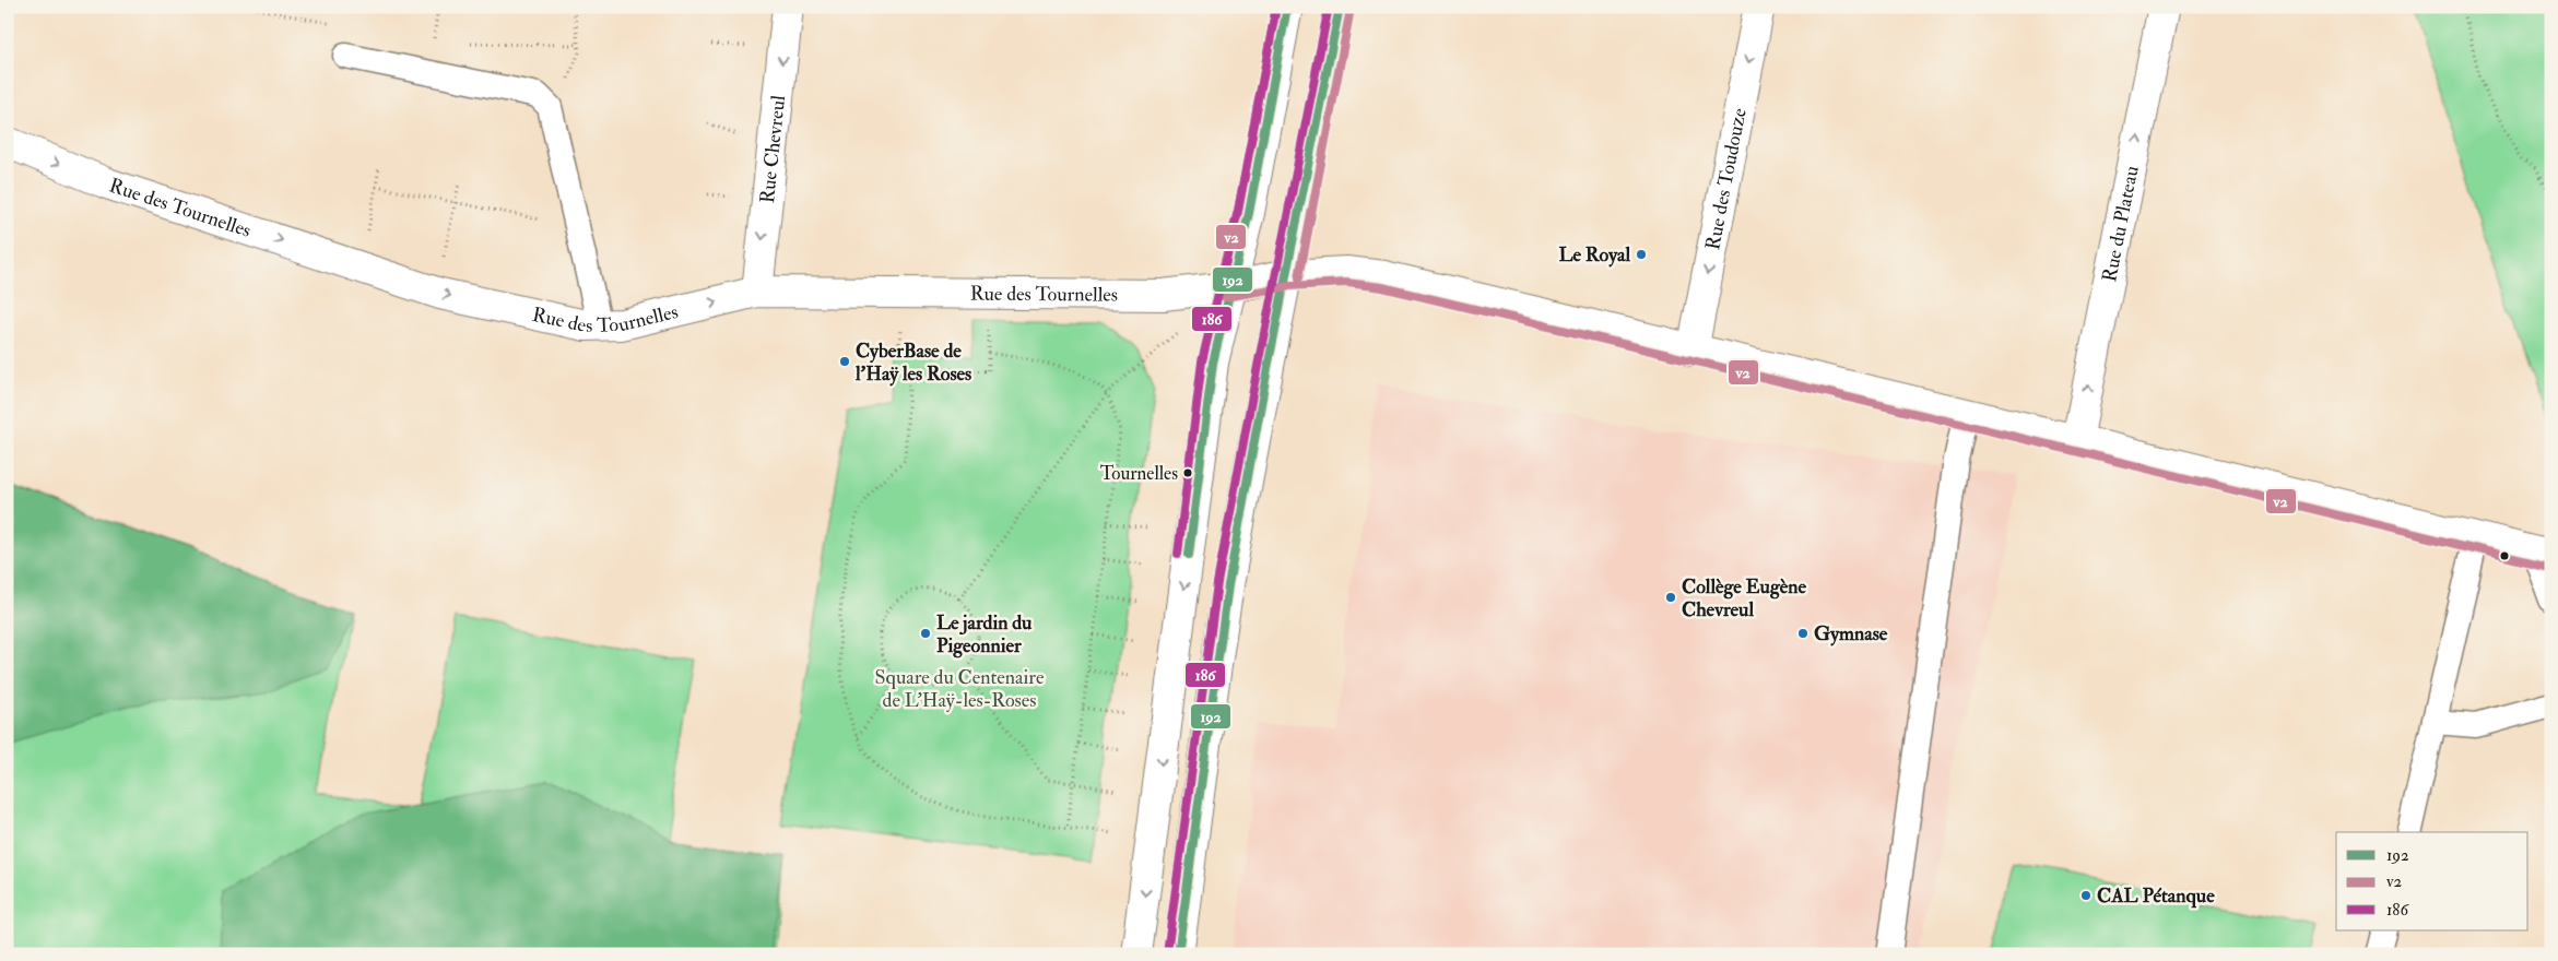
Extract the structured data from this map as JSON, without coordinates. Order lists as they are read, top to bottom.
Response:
{
  "streets": {
    "street": [
      "Rue Chevreul",
      "Rue des Toudouze",
      "Rue des Tournelles",
      "Rue du Plateau"
    ]
  },
  "crossings": [
    ["Rue Chevreul", "Rue des Tournelles"],
    ["Rue des Toudouze", "Rue des Tournelles"],
    ["Rue des Tournelles", "Rue du Plateau"]
  ],
  "one_way": ["Rue Chevreul", "Rue des Toudouze", "Rue du Plateau"],
  "parks": ["Square du Centenaire de L'Haÿ-les-Roses"],
  "places": [
    "Le Royal",
    "CyberBase de l'Haÿ les Roses",
    "Tournelles",
    "Collège Eugène Chevreul",
    "Le jardin du Pigeonnier",
    "Gymnase",
    "CAL Pétanque"
  ],
  "lines": ["transit line 192", "transit line v2", "transit line 186"],
  "legend": ["192", "v2", "186"]
}
